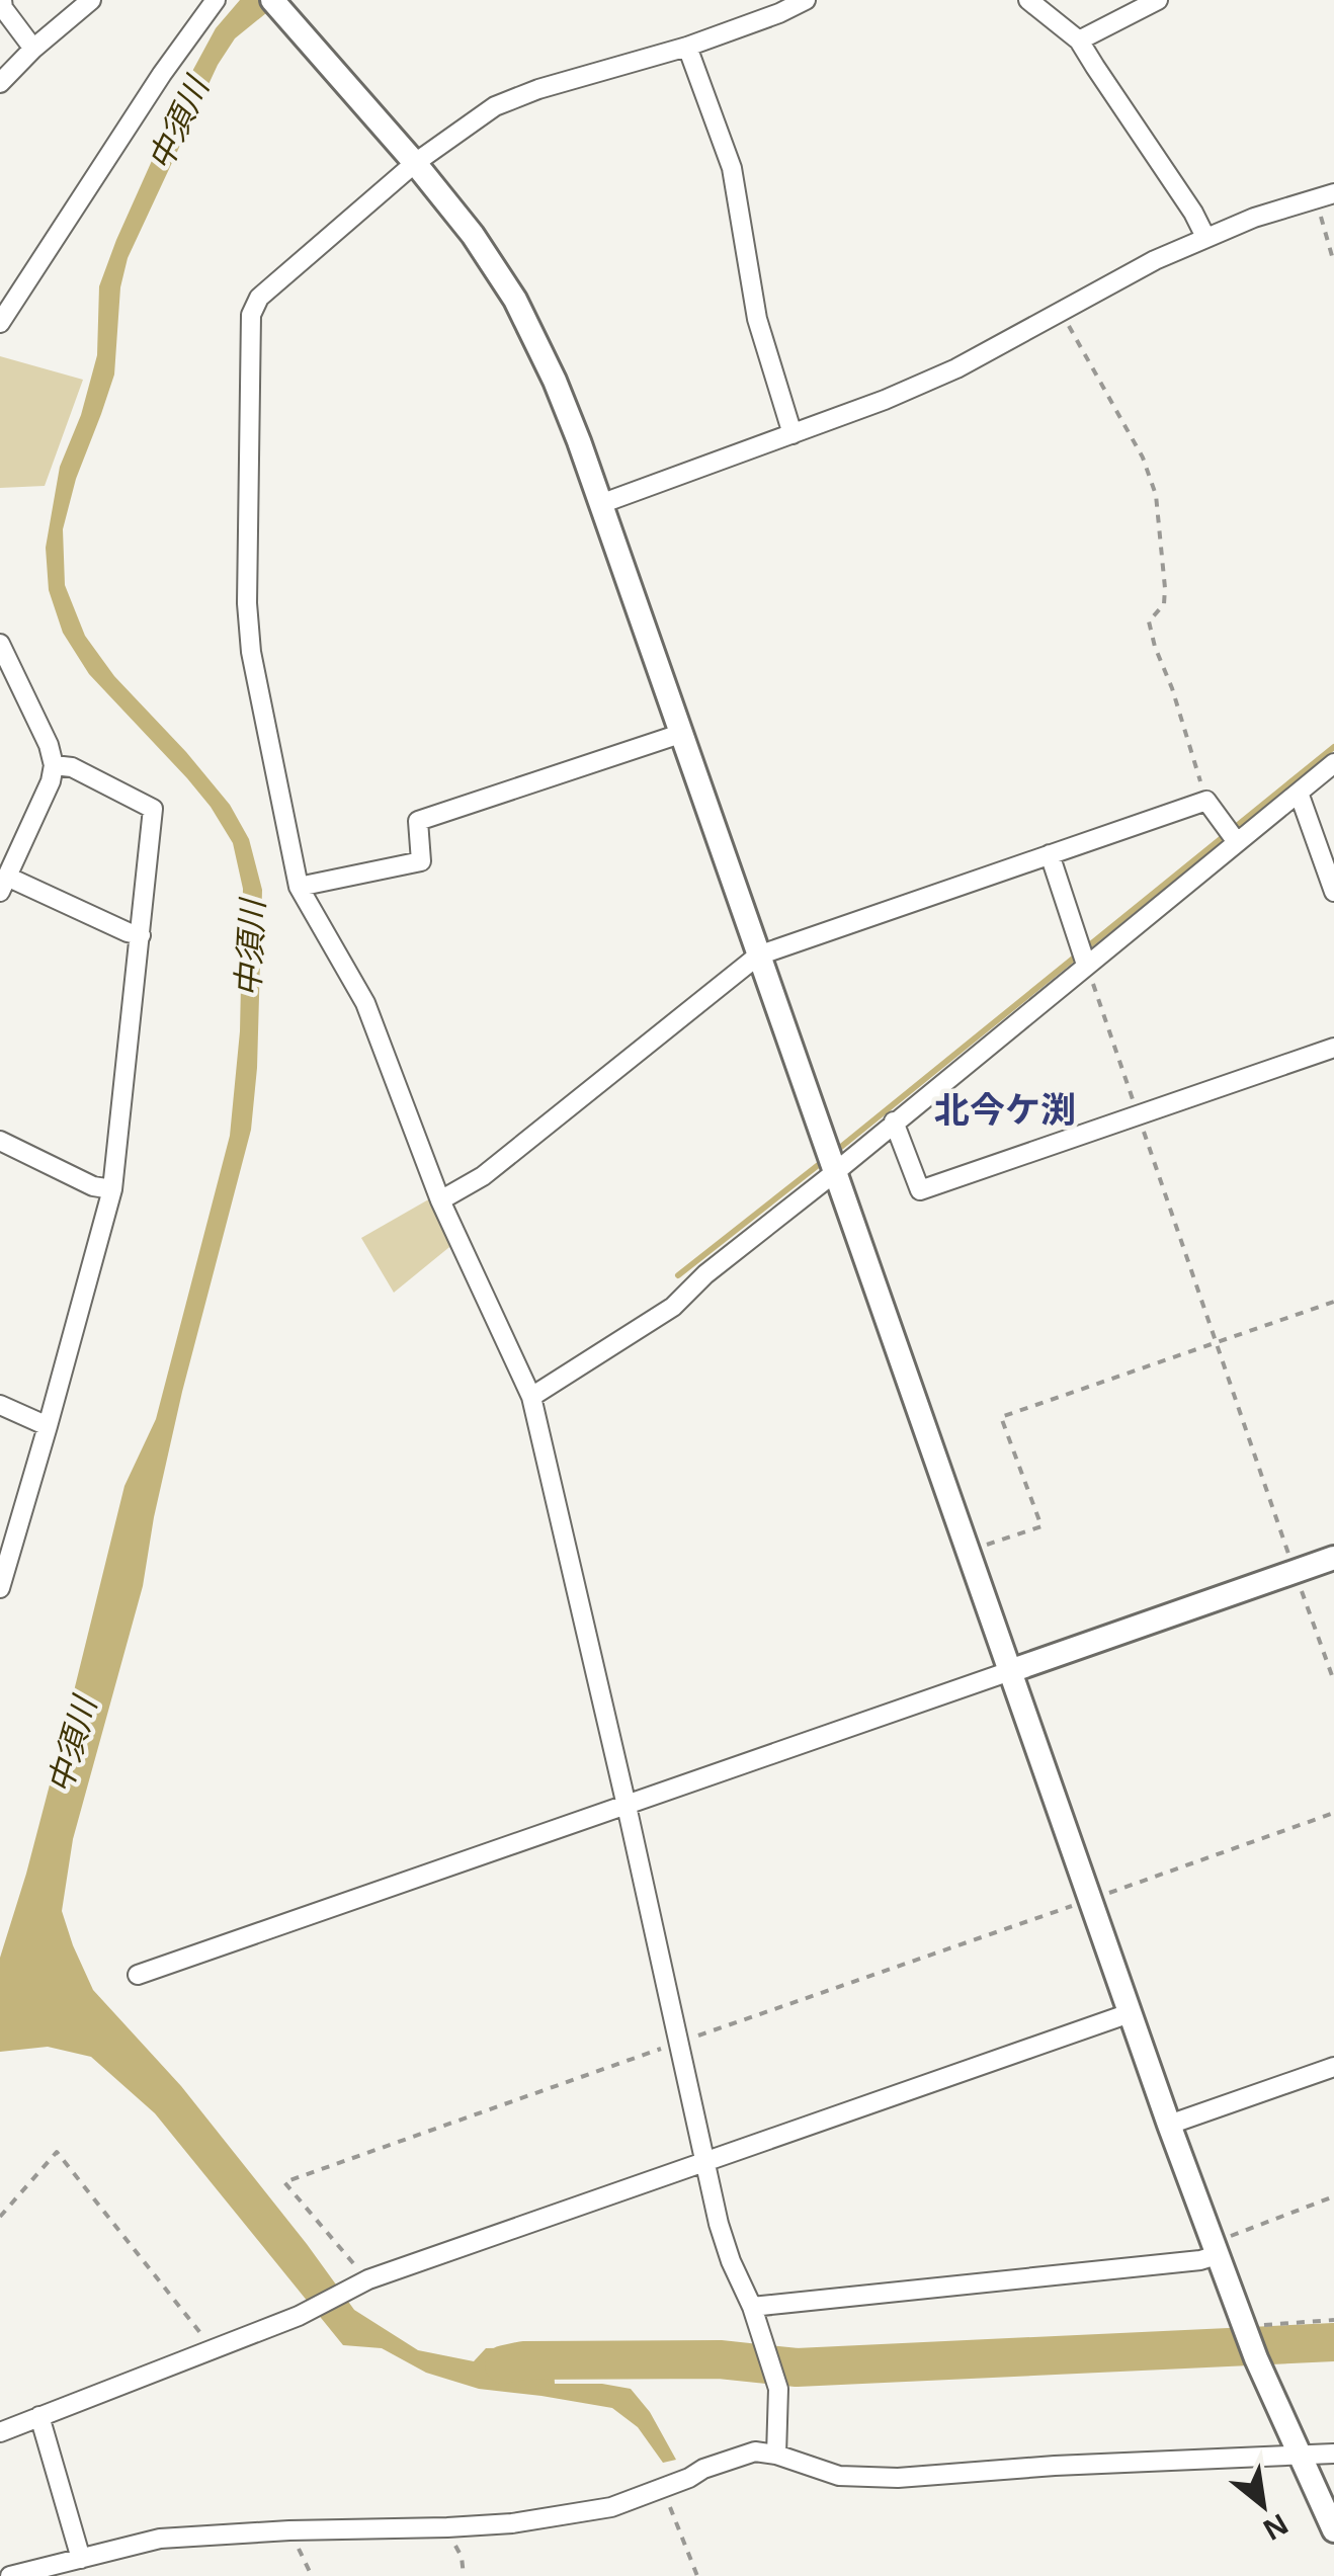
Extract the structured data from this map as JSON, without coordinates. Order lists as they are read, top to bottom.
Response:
{
  "districts": ["北今ケ渕"],
  "water": ["中須川"],
  "north": "bottom right"
}
